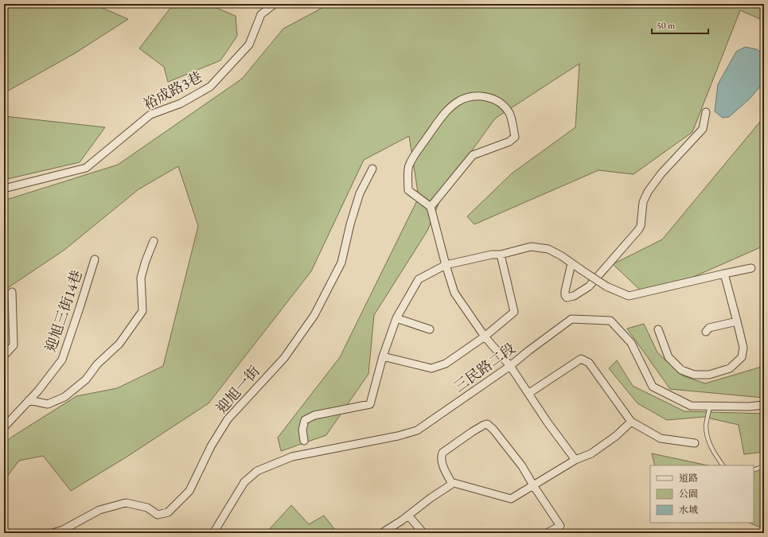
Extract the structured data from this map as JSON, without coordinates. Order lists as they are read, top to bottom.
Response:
{
  "streets": {
    "street": [
      "裕成路3巷",
      "迎旭三街14巷",
      "三民路二段",
      "迎旭一街"
    ]
  },
  "legend": ["道路", "公園", "水域"],
  "scale_bar": "50 m"
}
